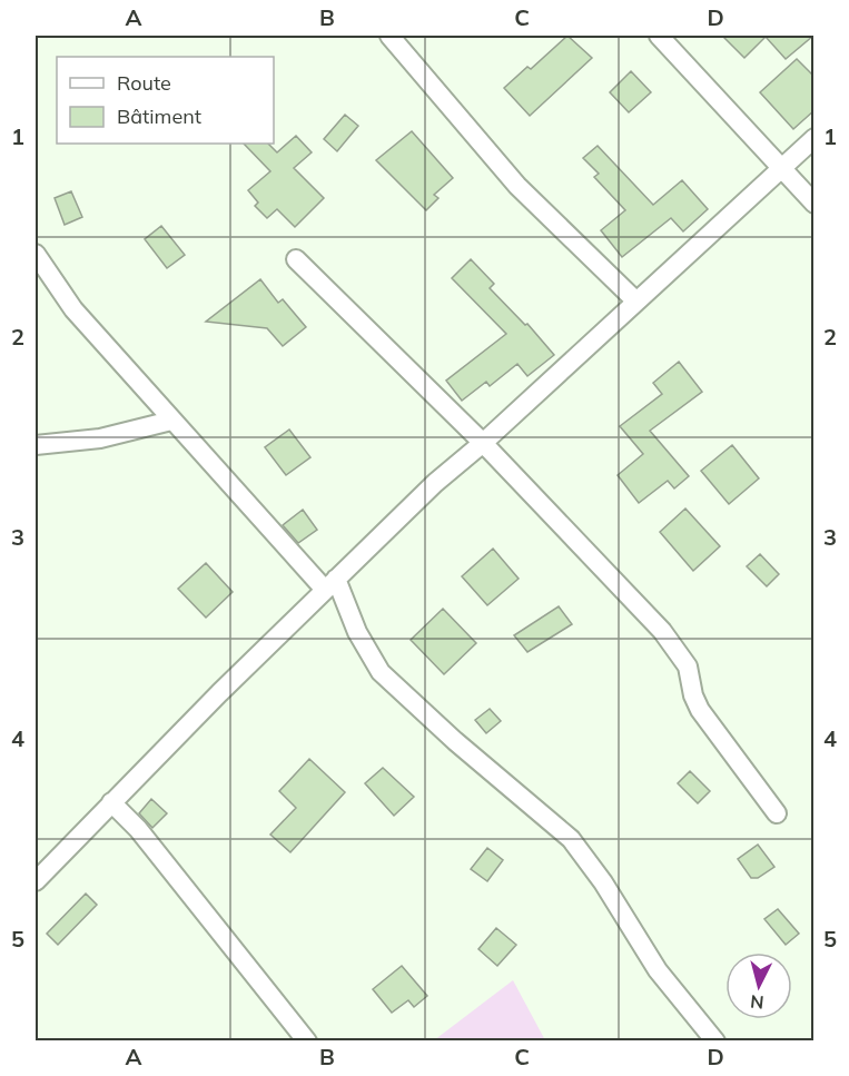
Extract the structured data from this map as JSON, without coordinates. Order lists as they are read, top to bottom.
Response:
{
  "legend": ["Route", "Bâtiment"],
  "north": "bottom",
  "grid": {
    "columns": [
      "A",
      "B",
      "C",
      "D"
    ],
    "rows": [
      "1",
      "2",
      "3",
      "4",
      "5"
    ]
  }
}
